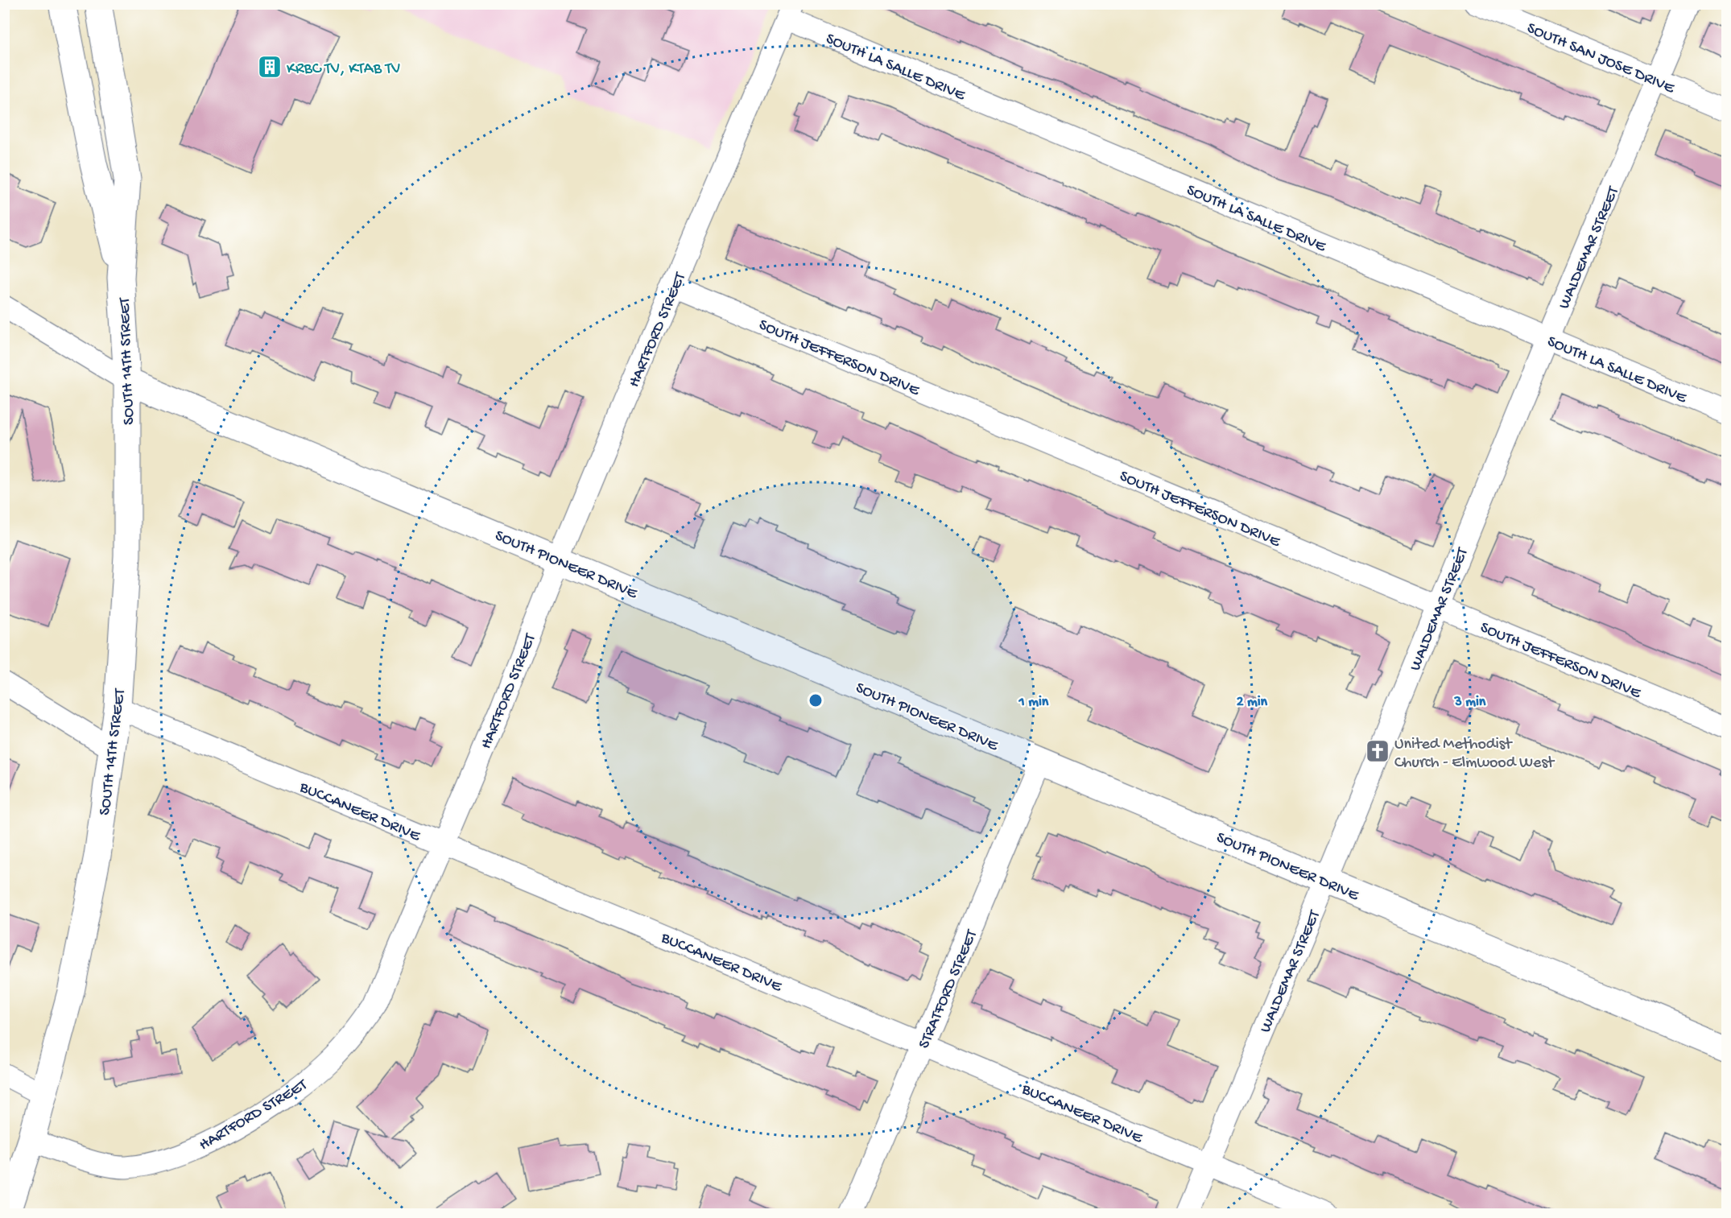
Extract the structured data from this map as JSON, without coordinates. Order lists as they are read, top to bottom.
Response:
{
  "streets": {
    "street": [
      "SOUTH SAN JOSE DRIVE",
      "SOUTH LA SALLE DRIVE",
      "WALDEMAR STREET",
      "HARTFORD STREET",
      "SOUTH JEFFERSON DRIVE",
      "SOUTH 14TH STREET",
      "SOUTH PIONEER DRIVE",
      "BUCCANEER DRIVE",
      "STRATFORD STREET"
    ]
  },
  "crossings": [
    ["SOUTH SAN JOSE DRIVE", "WALDEMAR STREET"],
    ["SOUTH LA SALLE DRIVE", "WALDEMAR STREET"],
    ["SOUTH LA SALLE DRIVE", "HARTFORD STREET"],
    ["WALDEMAR STREET", "SOUTH JEFFERSON DRIVE"],
    ["WALDEMAR STREET", "SOUTH PIONEER DRIVE"],
    ["WALDEMAR STREET", "BUCCANEER DRIVE"],
    ["HARTFORD STREET", "SOUTH JEFFERSON DRIVE"],
    ["HARTFORD STREET", "SOUTH 14TH STREET"],
    ["HARTFORD STREET", "SOUTH PIONEER DRIVE"],
    ["HARTFORD STREET", "BUCCANEER DRIVE"],
    ["SOUTH 14TH STREET", "SOUTH PIONEER DRIVE"],
    ["SOUTH 14TH STREET", "BUCCANEER DRIVE"],
    ["SOUTH PIONEER DRIVE", "STRATFORD STREET"],
    ["BUCCANEER DRIVE", "STRATFORD STREET"]
  ],
  "places": {
    "building": ["KRBC TV, KTAB TV"],
    "church": ["United Methodist Church - Elmwood West"]
  },
  "rings": ["1 min", "2 min", "3 min"]
}
